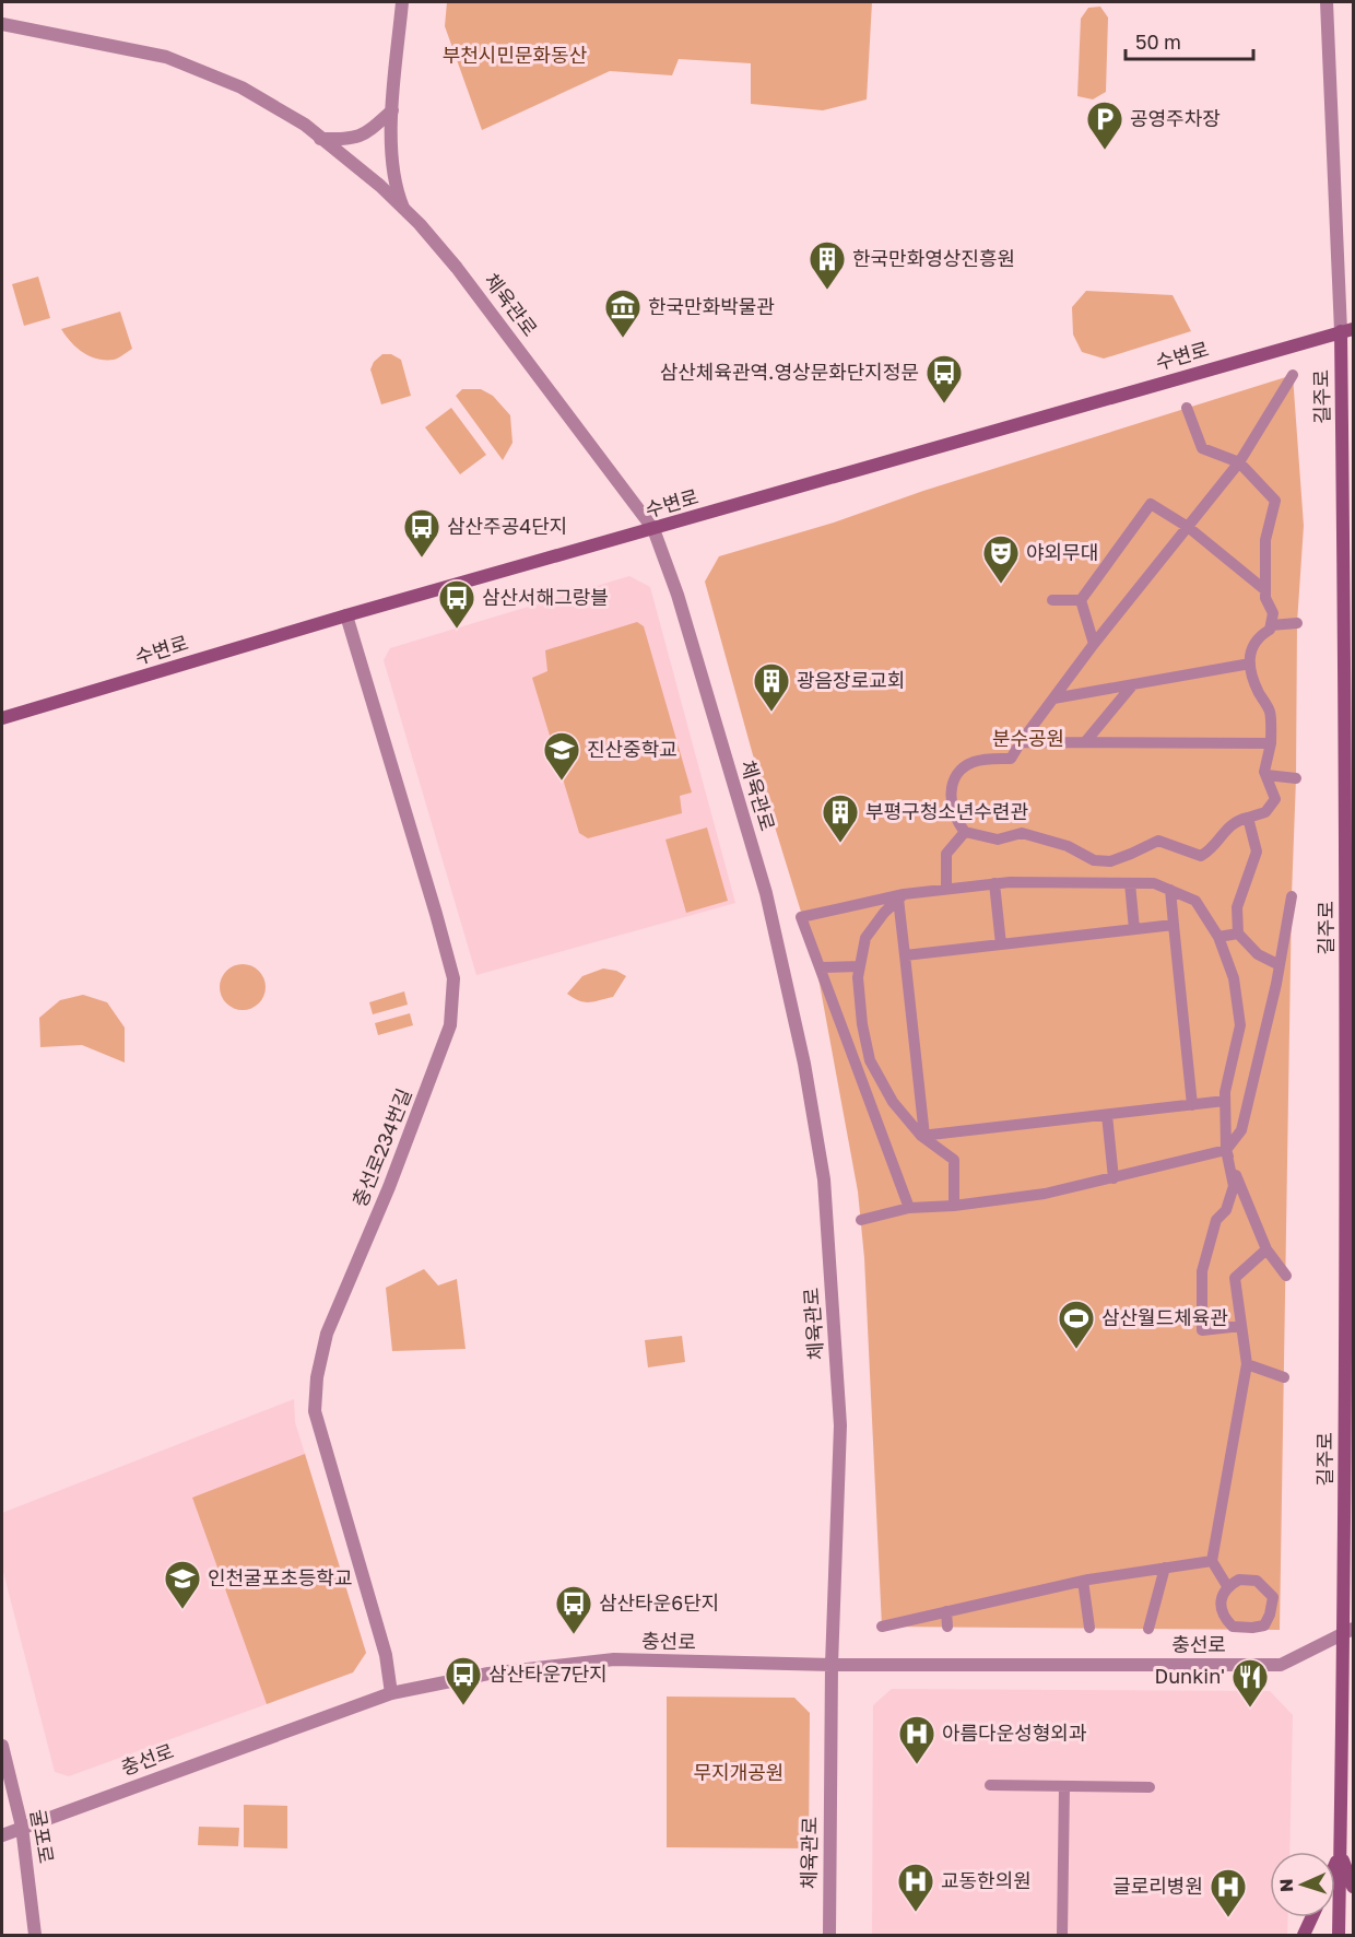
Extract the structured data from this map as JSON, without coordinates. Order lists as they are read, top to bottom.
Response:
{
  "streets": {
    "main road": ["수변로", "길주로"],
    "street": [
      "체육관로",
      "충선로234번길",
      "충선로",
      "굴포로"
    ]
  },
  "crossings": [
    ["체육관로", "수변로"],
    ["체육관로", "충선로"],
    ["수변로", "길주로"],
    ["수변로", "충선로234번길"],
    ["길주로", "충선로"],
    ["충선로234번길", "충선로"],
    ["충선로", "굴포로"]
  ],
  "parks": ["부천시민문화동산", "분수공원", "무지개공원"],
  "places": {
    "parking": ["공영주차장"],
    "building": ["한국만화영상진흥원", "광음장로교회", "부평구청소년수련관"],
    "museum": ["한국만화박물관"],
    "bus stop": [
      "삼산체육관역.영상문화단지정문",
      "삼산주공4단지",
      "삼산서해그랑블",
      "삼산타운6단지",
      "삼산타운7단지"
    ],
    "theatre": ["야외무대"],
    "school or university": ["진산중학교", "인천굴포초등학교"],
    "sports": ["삼산월드체육관"],
    "restaurant": ["Dunkin'"],
    "hospital": ["아름다운성형외과", "교동한의원", "글로리병원"]
  },
  "scale_bar": "50 m",
  "north": "left"
}
